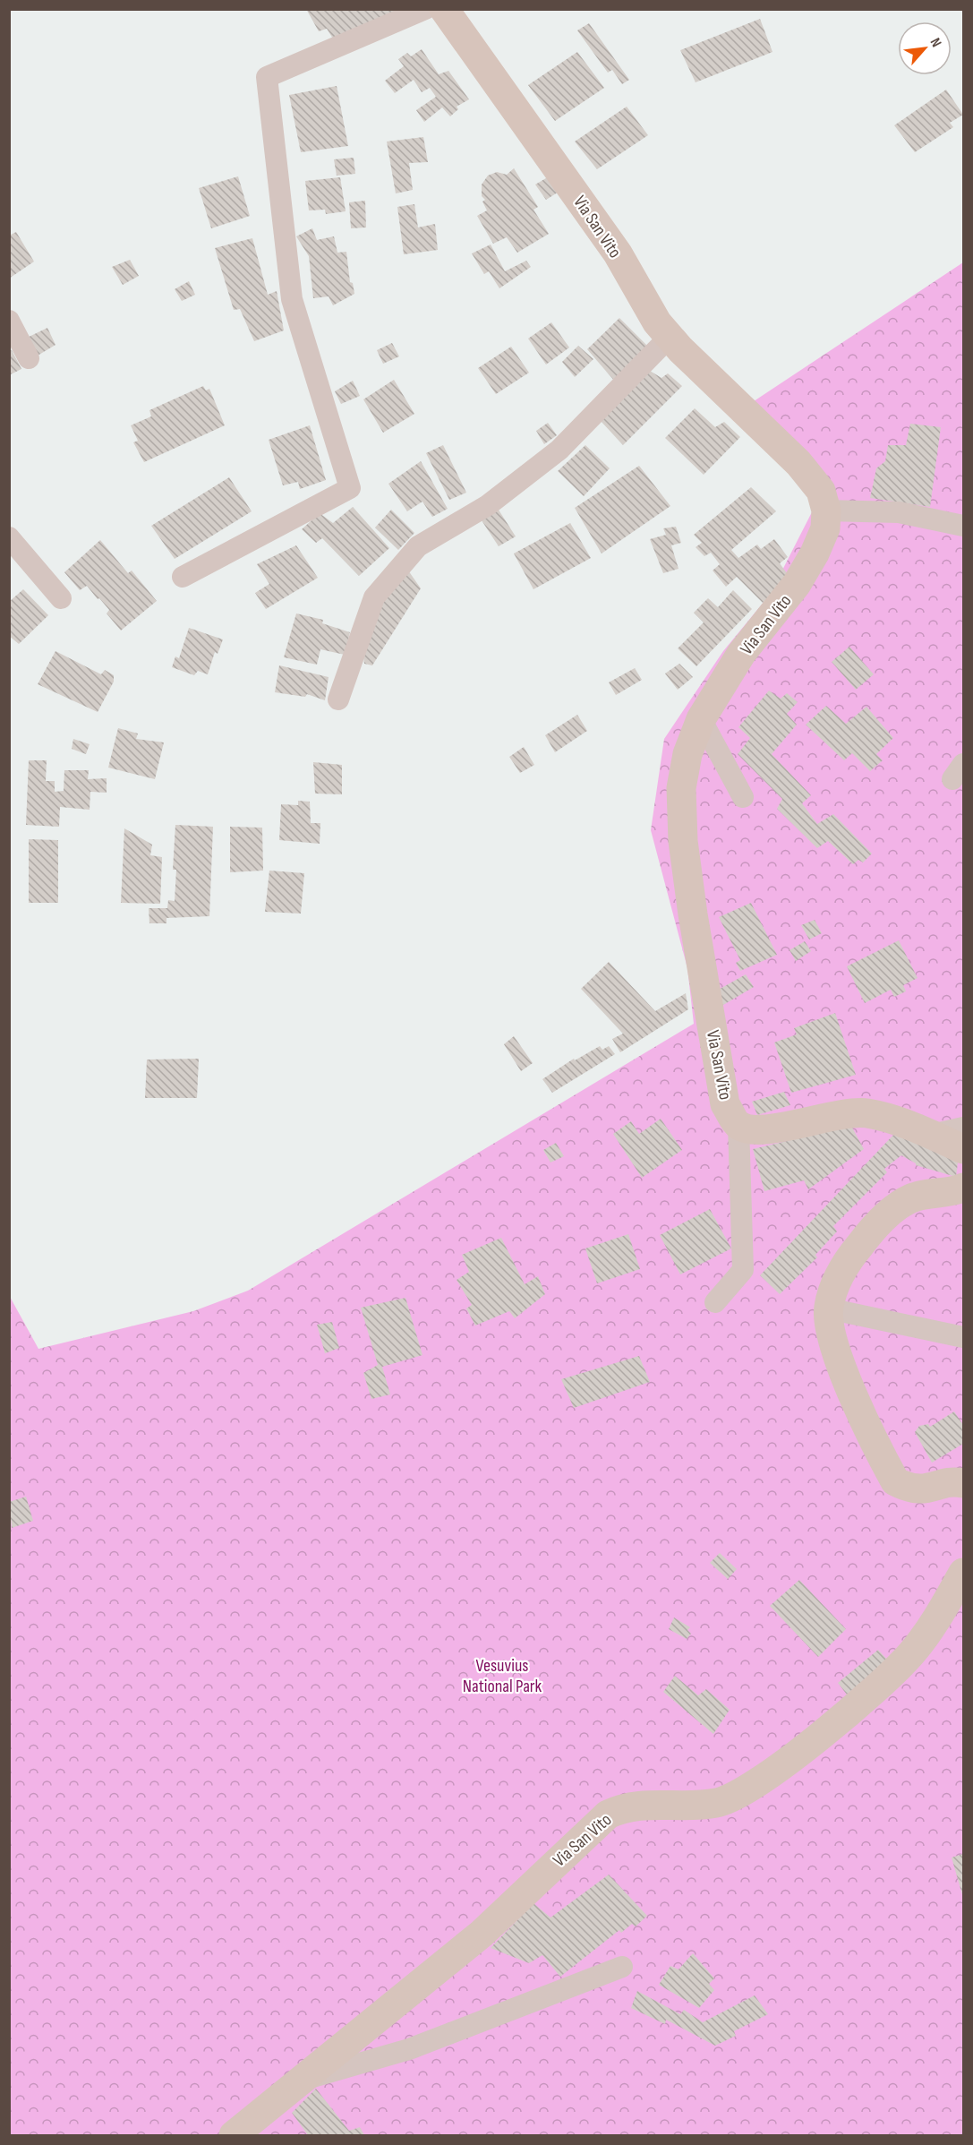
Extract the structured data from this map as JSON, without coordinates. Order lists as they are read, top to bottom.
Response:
{
  "streets": {
    "street": ["Via San Vito"]
  },
  "parks": ["Vesuvius National Park"],
  "north": "top right"
}
